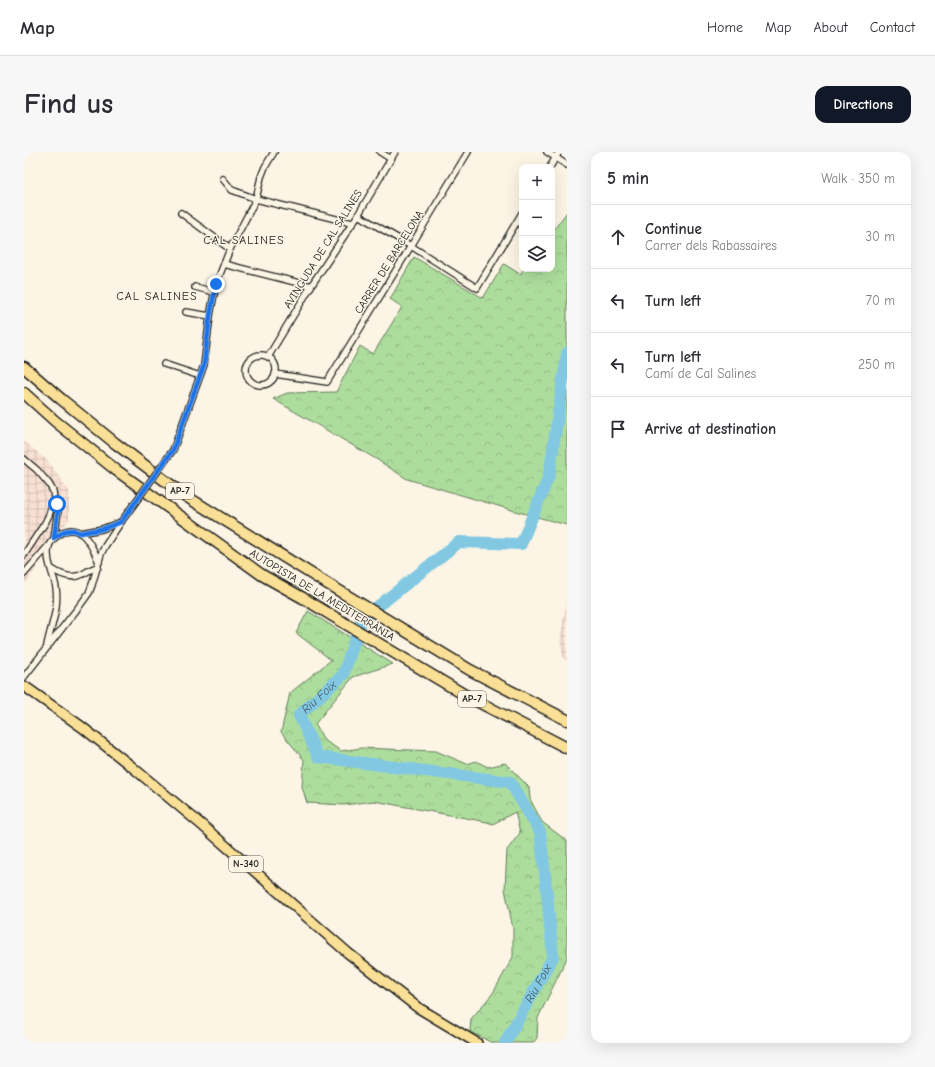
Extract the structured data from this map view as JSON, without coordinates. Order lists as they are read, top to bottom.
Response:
{
  "streets": {
    "highway": ["AP-7", "AUTOPISTA DE LA MEDITERRÀNIA", "N-340"],
    "street": ["AVINGUDA DE CAL SALINES", "CARRER DE BARCELONA"]
  },
  "crossings": [
    ["AVINGUDA DE CAL SALINES", "CARRER DE BARCELONA"]
  ],
  "districts": ["CAL SALINES", "CAL SALINES"],
  "water": ["Riu Foix"],
  "page": {
    "header": "Map",
    "nav": [
      "Home",
      "Map",
      "About",
      "Contact"
    ],
    "buttons": "Directions",
    "title": "Find us",
    "heading": ["5 min", "Walk · 350 m"],
    "map_buttons": ["+", "−"],
    "list": [
      ["Continue", "Carrer dels Rabassaires", "30 m"],
      ["Turn left", "70 m"],
      ["Turn left", "Camí de Cal Salines", "250 m"],
      "Arrive at destination"
    ]
  }
}
